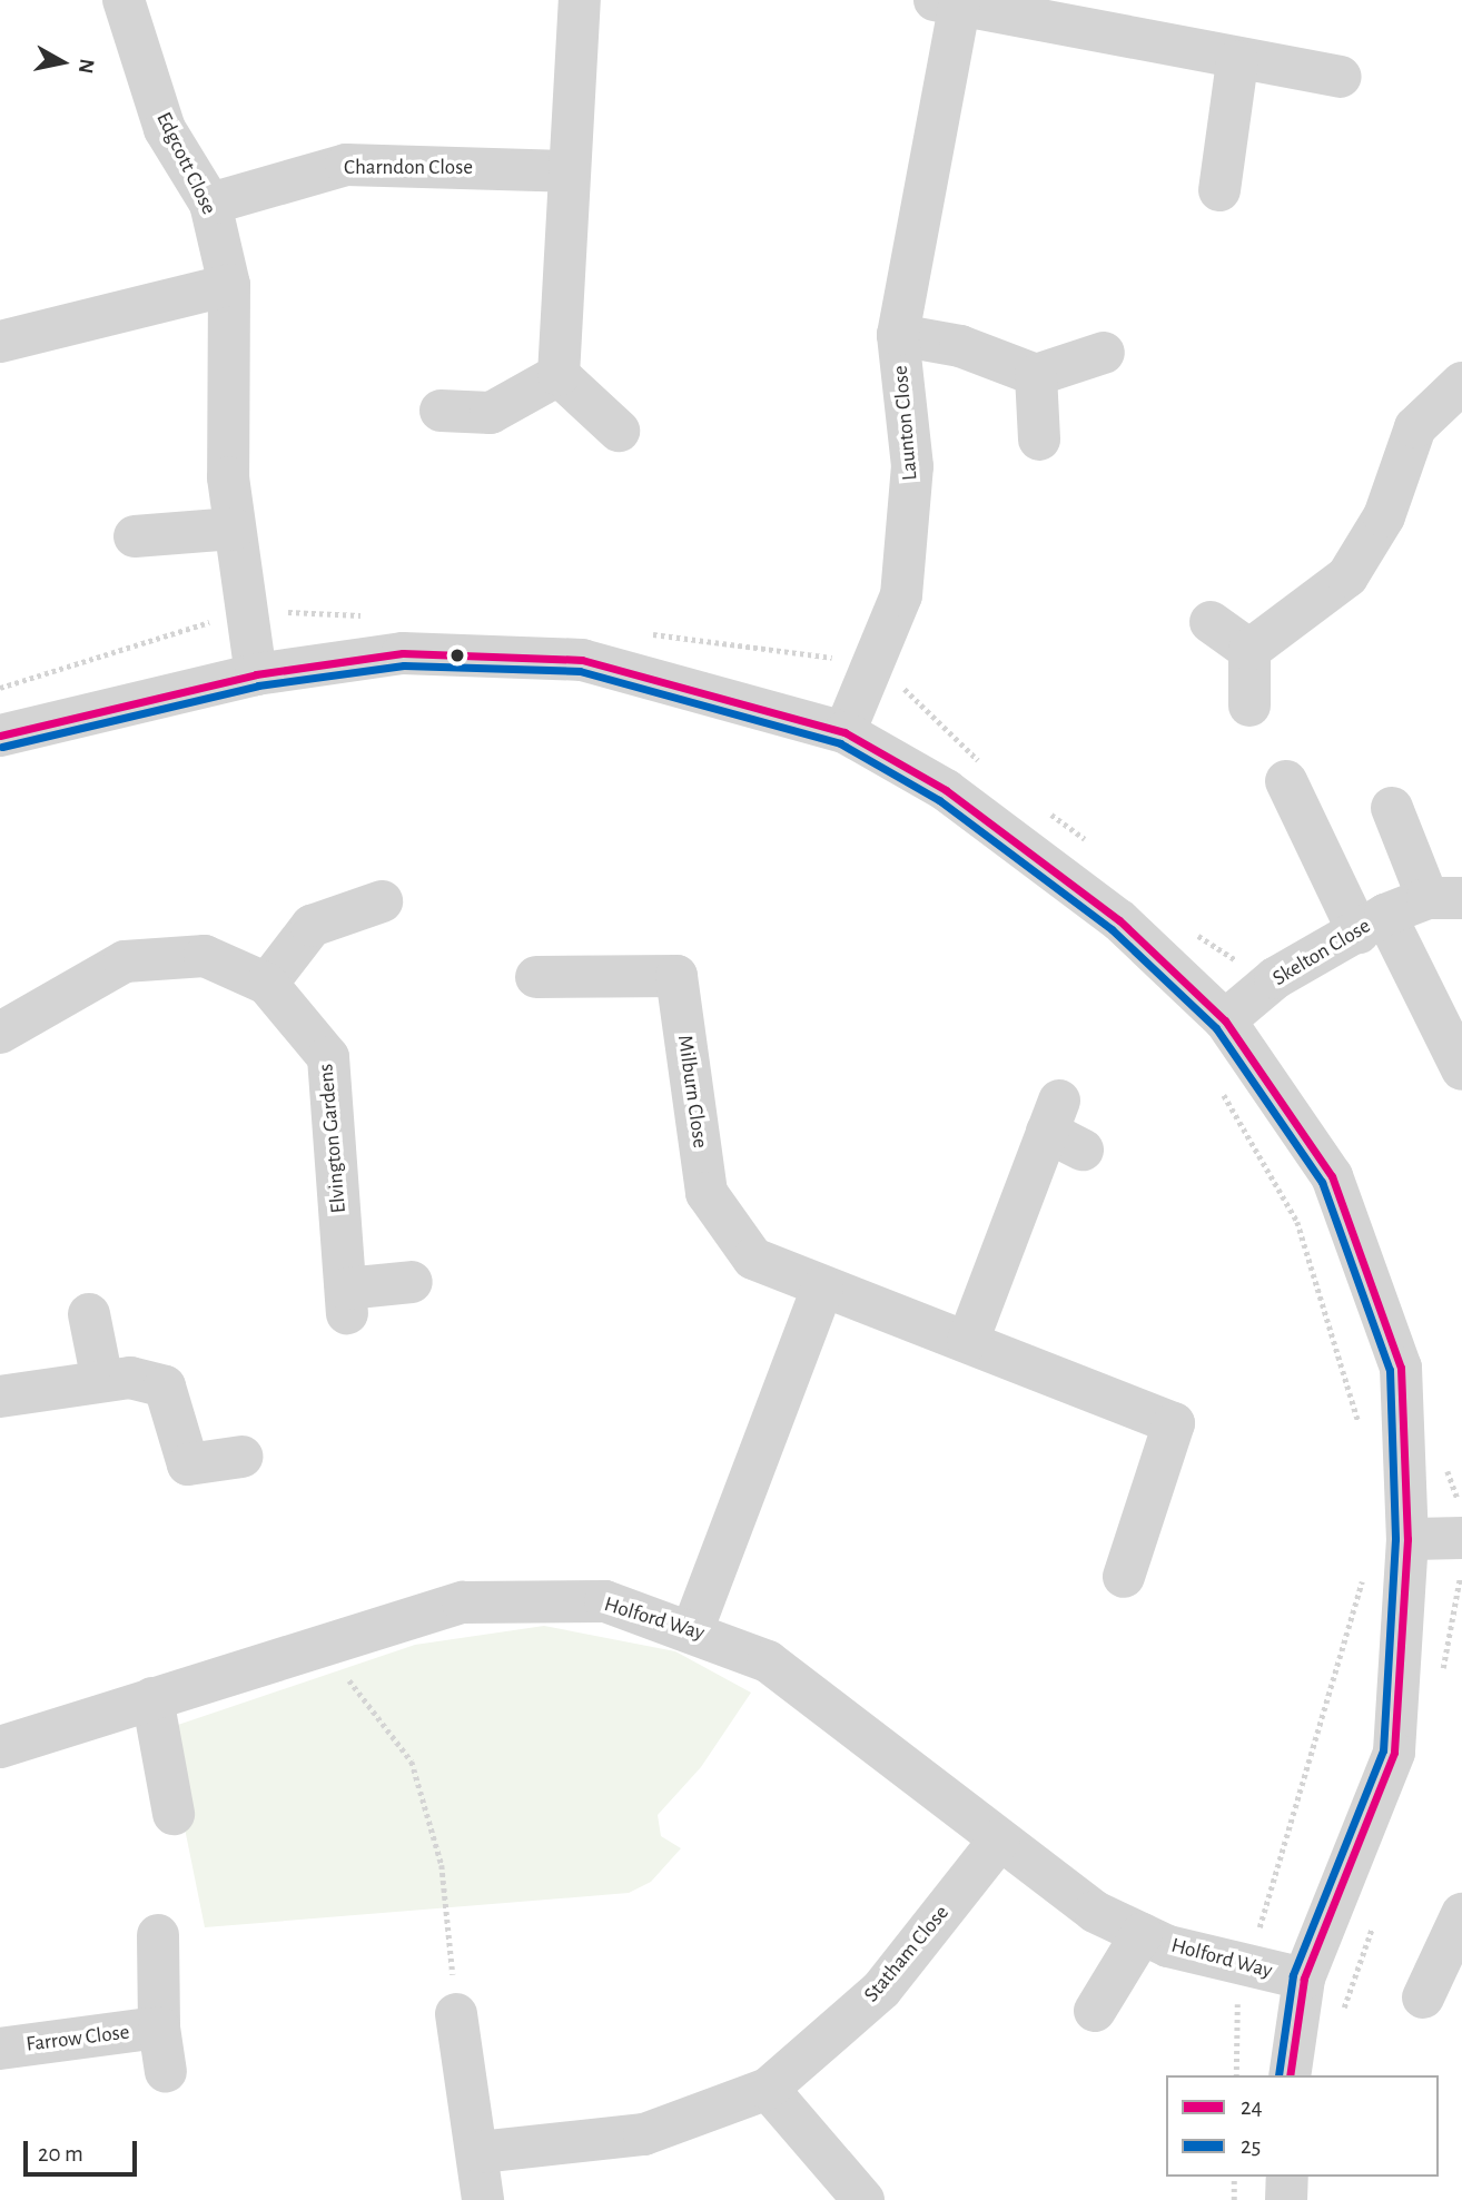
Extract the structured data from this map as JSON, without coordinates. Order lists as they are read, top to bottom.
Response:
{
  "streets": {
    "street": [
      "Edgcott Close",
      "Charndon Close",
      "Launton Close",
      "Skelton Close",
      "Milburn Close",
      "Elvington Gardens",
      "Holford Way",
      "Statham Close",
      "Farrow Close"
    ]
  },
  "crossings": [
    ["Edgcott Close", "Charndon Close"],
    ["Holford Way", "Statham Close"]
  ],
  "lines": ["transit line 24", "transit line 25"],
  "legend": ["24", "25"],
  "scale_bar": "20 m",
  "north": "right"
}
